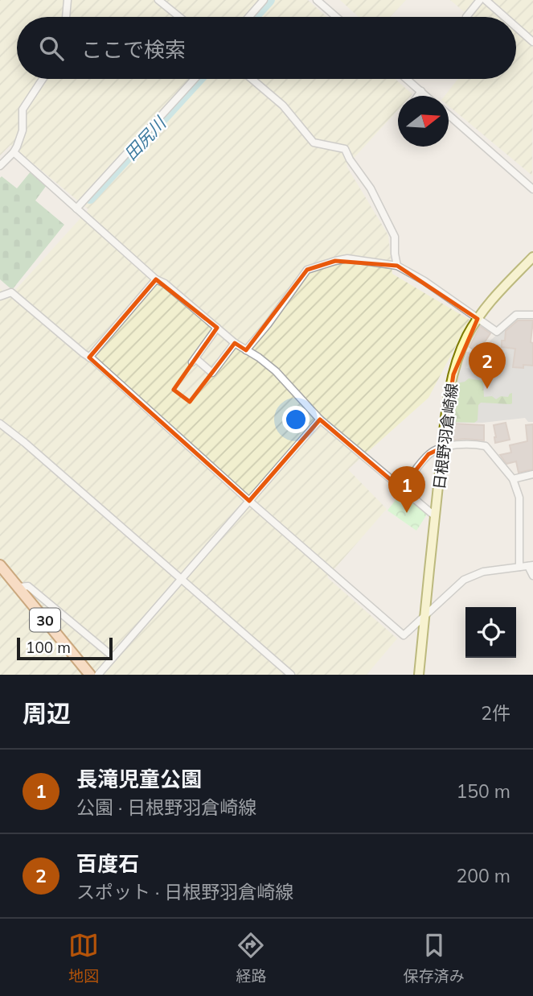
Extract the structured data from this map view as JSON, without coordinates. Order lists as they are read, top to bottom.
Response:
{
  "streets": {
    "main road": ["日根野羽倉崎線", "30"]
  },
  "water": ["田尻川"],
  "scale_bar": "100 m",
  "north": "right",
  "page": {
    "search": "ここで検索",
    "pins": ["2", "1"],
    "scale": "100 m",
    "heading": ["周辺", "2件"],
    "list": [
      {
        "mark": "1",
        "name": "長滝児童公園",
        "note": "公園 · 日根野羽倉崎線",
        "value": "150 m"
      },
      {
        "mark": "2",
        "name": "百度石",
        "note": "スポット · 日根野羽倉崎線",
        "value": "200 m"
      }
    ],
    "nav": ["地図", "経路", "保存済み"]
  }
}
